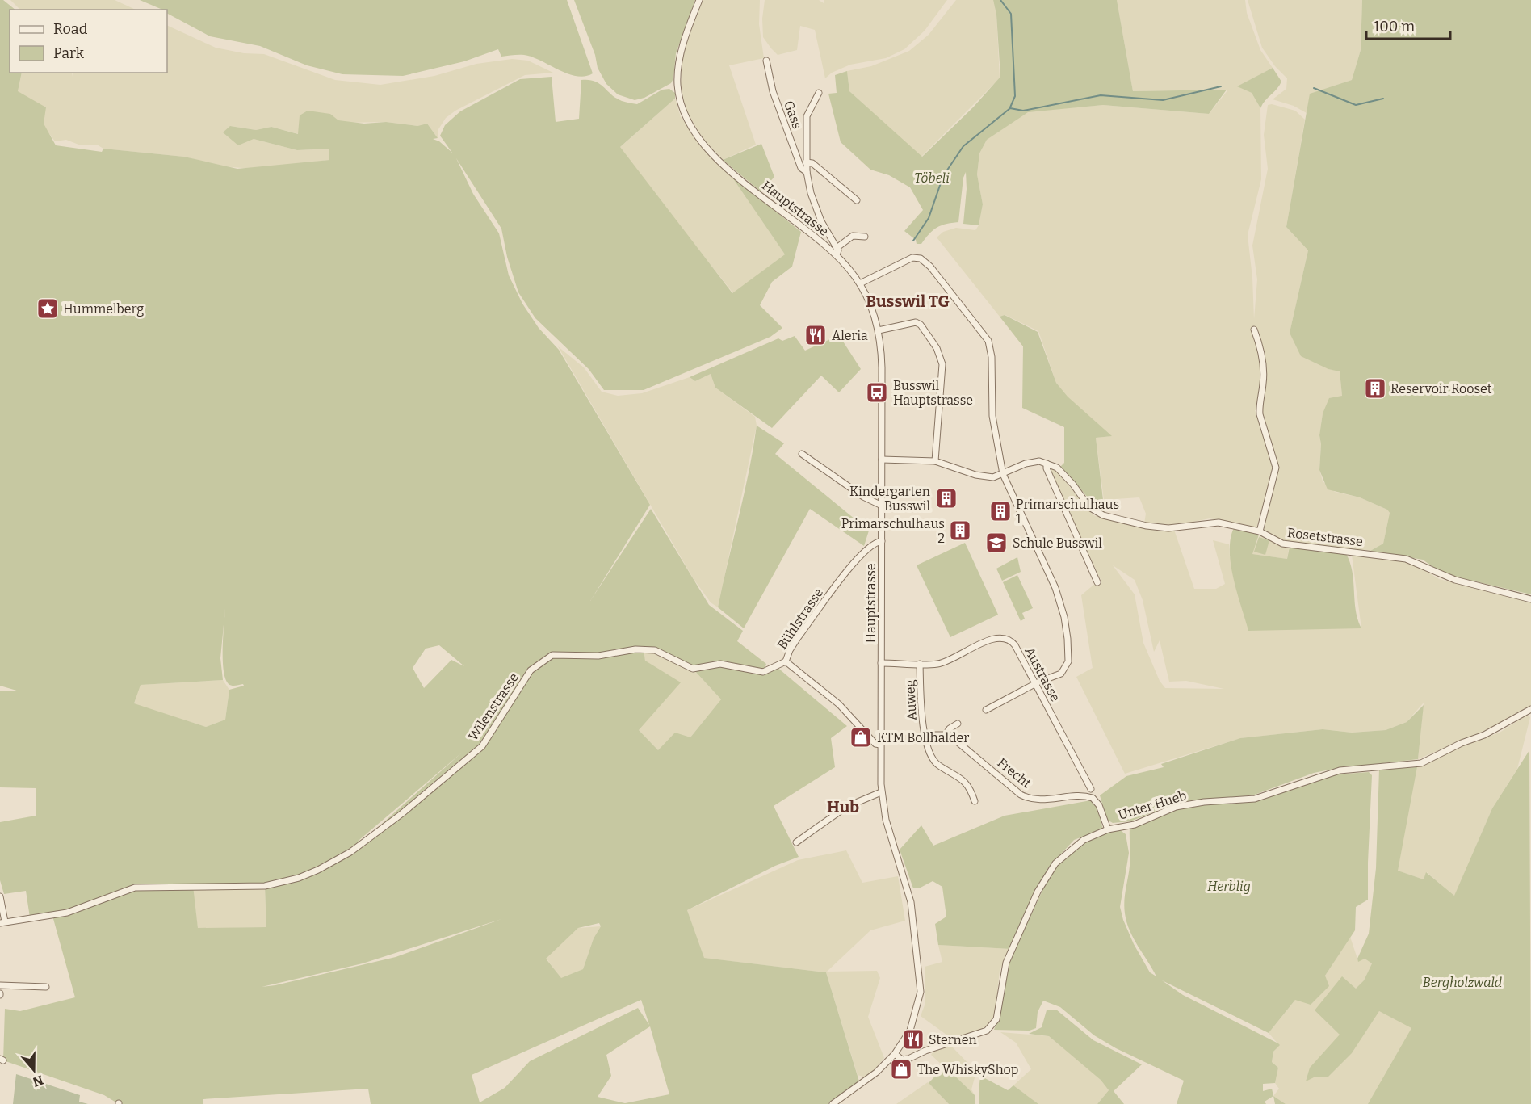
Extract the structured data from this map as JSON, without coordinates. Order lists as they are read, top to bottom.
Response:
{
  "streets": {
    "street": [
      "Gass",
      "Hauptstrasse",
      "Rosetstrasse",
      "Bühlstrasse",
      "Austrasse",
      "Auweg",
      "Wilenstrasse",
      "Frecht",
      "Unter Hueb"
    ]
  },
  "crossings": [
    ["Hauptstrasse", "Bühlstrasse"],
    ["Hauptstrasse", "Austrasse"],
    ["Hauptstrasse", "Unter Hueb"],
    ["Bühlstrasse", "Wilenstrasse"],
    ["Austrasse", "Auweg"],
    ["Frecht", "Unter Hueb"]
  ],
  "districts": ["Busswil TG", "Hub"],
  "parks": ["Töbeli", "Herblig", "Bergholzwald"],
  "places": {
    "place": ["Hummelberg"],
    "restaurant": ["Aleria", "Sternen"],
    "building": [
      "Reservoir Rooset",
      "Kindergarten Busswil",
      "Primarschulhaus 1",
      "Primarschulhaus 2"
    ],
    "bus stop": ["Busswil Hauptstrasse"],
    "school or university": ["Schule Busswil"],
    "shop": ["KTM Bollhalder", "The WhiskyShop"]
  },
  "legend": ["Road", "Park"],
  "scale_bar": "100 m",
  "north": "bottom"
}
